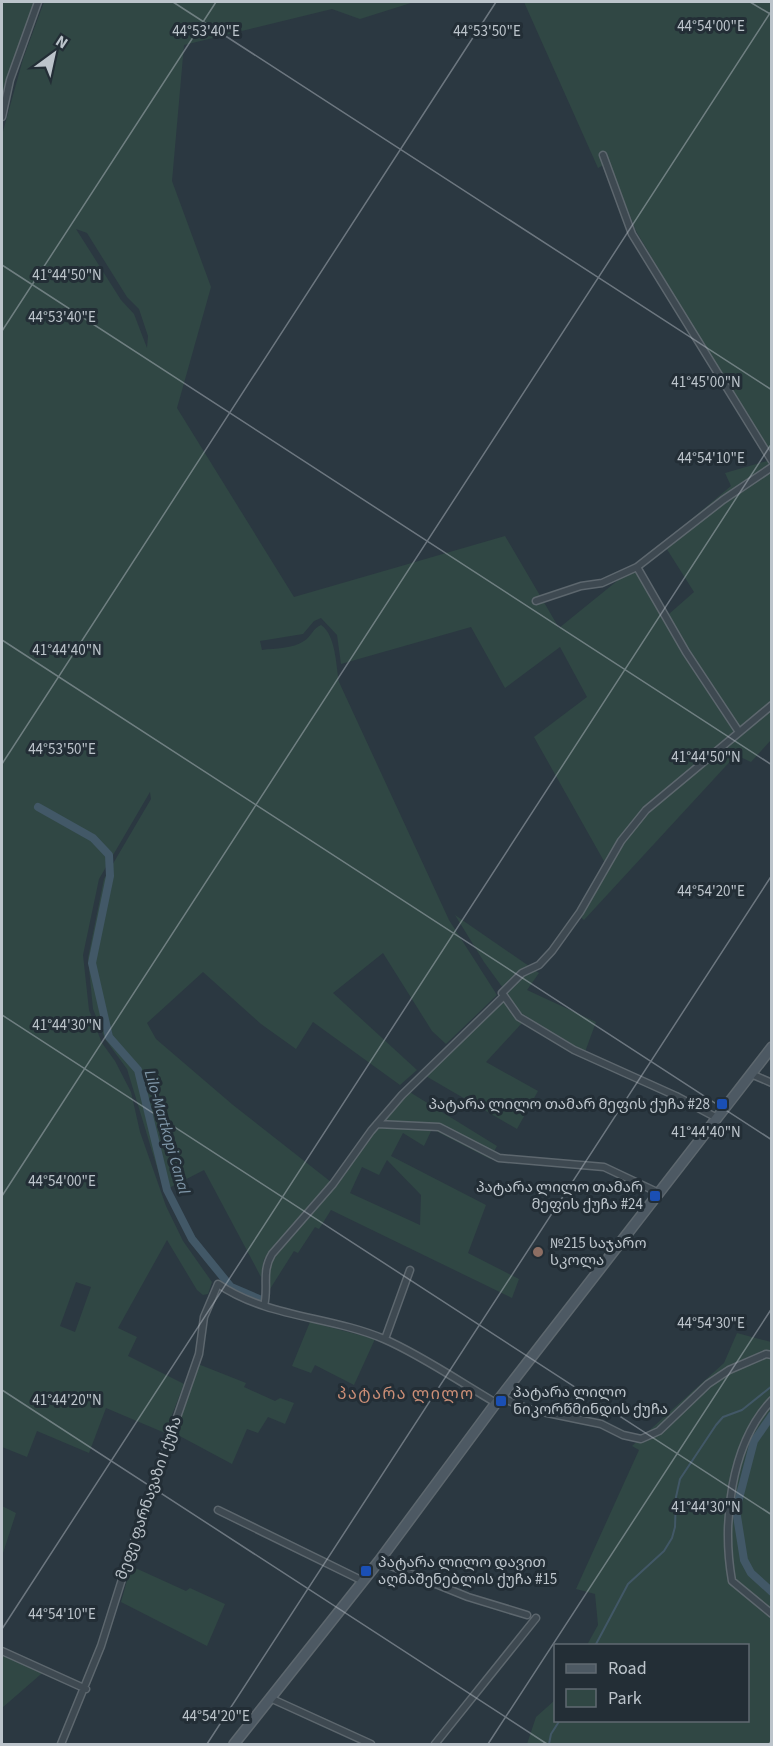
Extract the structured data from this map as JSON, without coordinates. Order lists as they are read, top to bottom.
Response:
{
  "streets": {
    "street": ["მეფე ფარნავაზი I ქუჩა"]
  },
  "districts": ["პატარა ლილო"],
  "water": ["Lilo-Martkopi Canal"],
  "places": {
    "transit": [
      "პატარა ლილო თამარ მეფის ქუჩა #28",
      "პატარა ლილო თამარ მეფის ქუჩა #24",
      "პატარა ლილო ნიკორწმინდის ქუჩა",
      "პატარა ლილო დავით აღმაშენებლის ქუჩა #15"
    ],
    "other": ["№215 საჯარო სკოლა"]
  },
  "legend": ["Road", "Park"],
  "north": "top right",
  "coordinates": [
    "44°54'00\"E",
    "44°53'40\"E",
    "44°53'50\"E",
    "41°44'50\"N",
    "41°45'00\"N",
    "44°54'10\"E",
    "41°44'40\"N",
    "44°54'20\"E",
    "41°44'30\"N",
    "44°54'30\"E",
    "41°44'20\"N"
  ]
}
